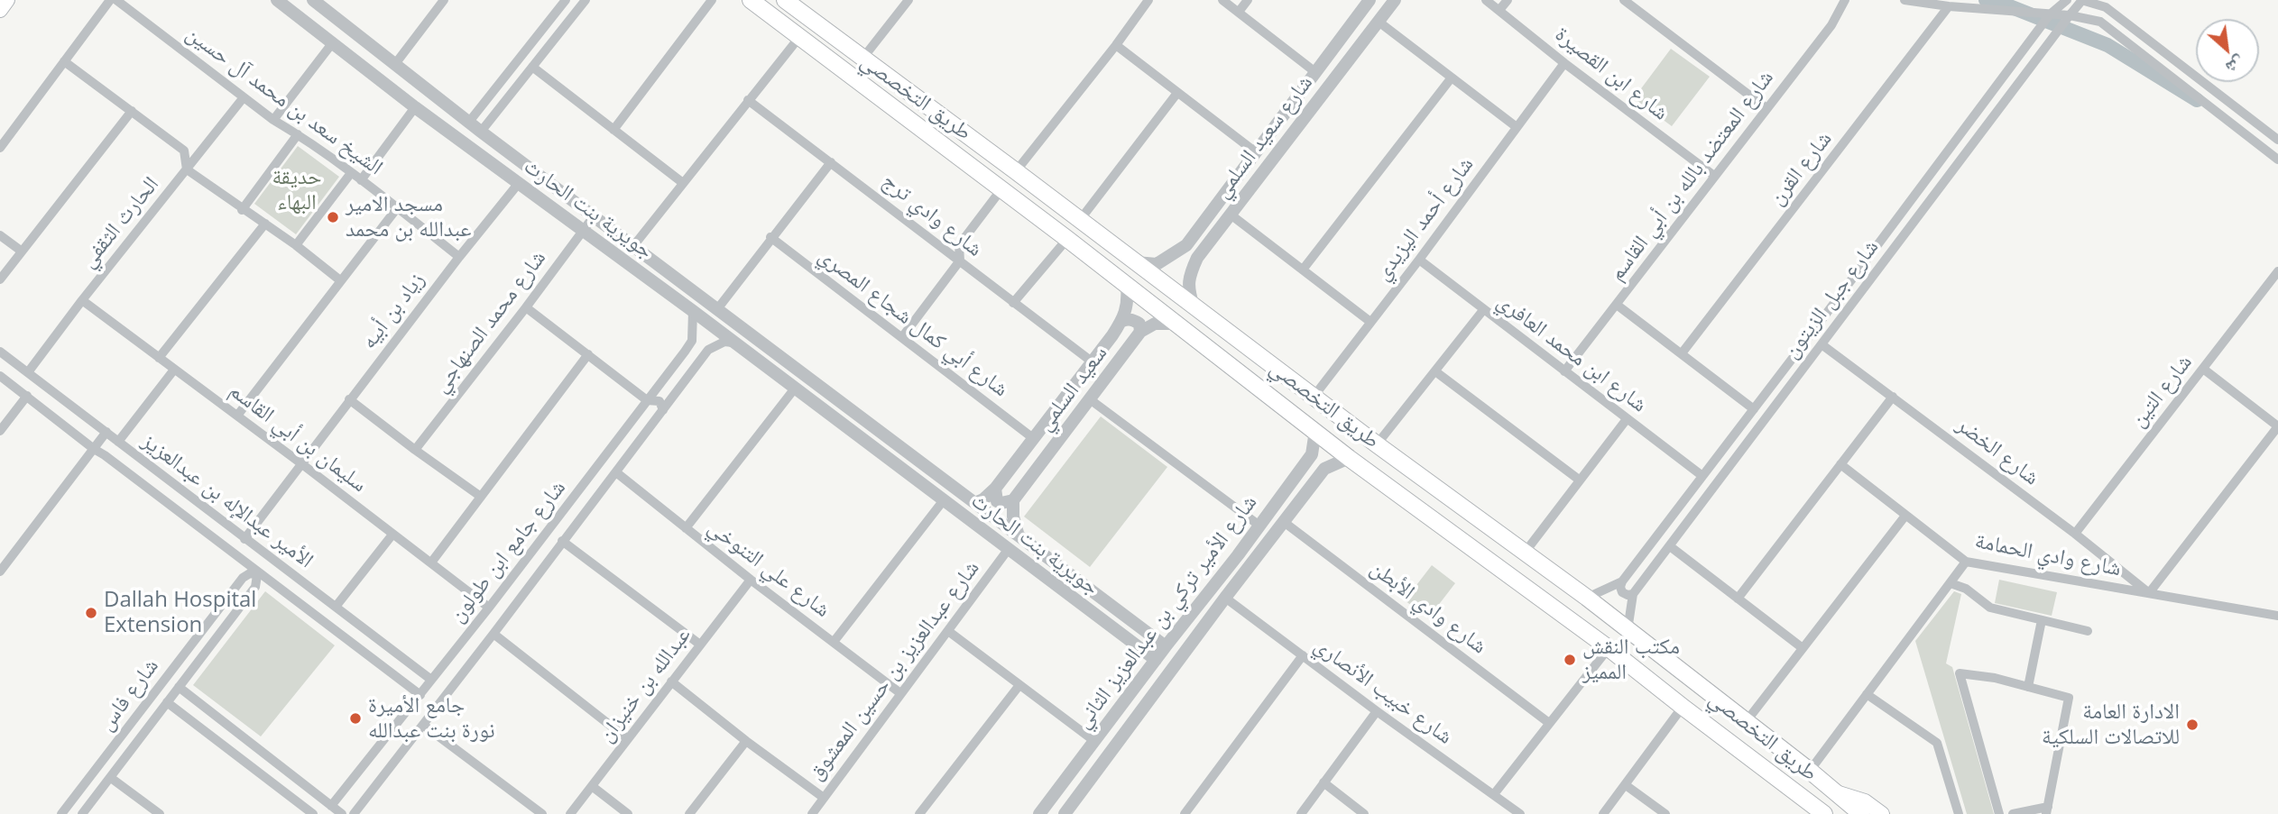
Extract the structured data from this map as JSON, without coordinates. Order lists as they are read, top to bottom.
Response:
{
  "streets": {
    "main road": ["طريق التخصصي"],
    "street": [
      "شارع ابن القصيرة",
      "الشيخ سعد بن محمد آل حسين",
      "شارع سعيد السلمي",
      "شارع القرن",
      "شارع المعتضد بالله بن أبي القاسم",
      "جويرية بنت الحارث",
      "شارع وادي ترج",
      "شارع أحمد اليزيدي",
      "الحارث الثقفي",
      "شارع جبل الزيتون",
      "زياد بن أبيه",
      "شارع محمد الصنهاجي",
      "شارع أبي كمال شجاع المصري",
      "شارع ابن محمد العافري",
      "سعيد السلمي",
      "شارع التين",
      "سليمان بن أبي القاسم",
      "شارع الخضر",
      "الأمير عبدالإله بن عبدالعزيز",
      "شارع جامع ابن طولون",
      "شارع وادي الحمامة",
      "شارع علي التنوخي",
      "شارع وادي الأبطن",
      "شارع الأمير تركي بن عبدالعزيز الثاني",
      "شارع عبدالعزيز بن حسين المعشوق",
      "عبدالله بن خنيزان",
      "شارع خبيب الأنصاري",
      "شارع فاس"
    ]
  },
  "crossings": [
    ["شارع ابن القصيرة", "شارع المعتضد بالله بن أبي القاسم"],
    ["شارع ابن القصيرة", "شارع أحمد اليزيدي"],
    ["طريق التخصصي", "شارع سعيد السلمي"],
    ["طريق التخصصي", "شارع أحمد اليزيدي"],
    ["طريق التخصصي", "شارع جبل الزيتون"],
    ["طريق التخصصي", "سعيد السلمي"],
    ["طريق التخصصي", "شارع الأمير تركي بن عبدالعزيز الثاني"],
    ["الشيخ سعد بن محمد آل حسين", "الحارث الثقفي"],
    ["الشيخ سعد بن محمد آل حسين", "زياد بن أبيه"],
    ["شارع المعتضد بالله بن أبي القاسم", "شارع ابن محمد العافري"],
    ["جويرية بنت الحارث", "زياد بن أبيه"],
    ["جويرية بنت الحارث", "شارع محمد الصنهاجي"],
    ["جويرية بنت الحارث", "سعيد السلمي"],
    ["جويرية بنت الحارث", "شارع جامع ابن طولون"],
    ["جويرية بنت الحارث", "شارع الأمير تركي بن عبدالعزيز الثاني"],
    ["جويرية بنت الحارث", "شارع عبدالعزيز بن حسين المعشوق"],
    ["شارع وادي ترج", "سعيد السلمي"],
    ["شارع أحمد اليزيدي", "شارع ابن محمد العافري"],
    ["الحارث الثقفي", "سليمان بن أبي القاسم"],
    ["الحارث الثقفي", "الأمير عبدالإله بن عبدالعزيز"],
    ["شارع جبل الزيتون", "شارع ابن محمد العافري"],
    ["شارع جبل الزيتون", "شارع الخضر"],
    ["زياد بن أبيه", "سليمان بن أبي القاسم"],
    ["زياد بن أبيه", "الأمير عبدالإله بن عبدالعزيز"],
    ["شارع أبي كمال شجاع المصري", "سعيد السلمي"],
    ["شارع التين", "شارع الخضر"],
    ["سليمان بن أبي القاسم", "شارع جامع ابن طولون"],
    ["شارع الخضر", "شارع وادي الحمامة"],
    ["الأمير عبدالإله بن عبدالعزيز", "شارع جامع ابن طولون"],
    ["شارع جامع ابن طولون", "شارع علي التنوخي"],
    ["شارع علي التنوخي", "شارع عبدالعزيز بن حسين المعشوق"],
    ["شارع علي التنوخي", "عبدالله بن خنيزان"],
    ["شارع وادي الأبطن", "شارع الأمير تركي بن عبدالعزيز الثاني"],
    ["شارع الأمير تركي بن عبدالعزيز الثاني", "شارع خبيب الأنصاري"]
  ],
  "parks": ["حديقة البهاء"],
  "places": [
    "مسجد الامير عبدالله بن محمد",
    "Dallah Hospital Extension",
    "مكتب النقش المميز",
    "جامع الأميرة نورة بنت عبدالله",
    "الادارة العامة للاتصالات السلكية"
  ],
  "north": "bottom right"
}
